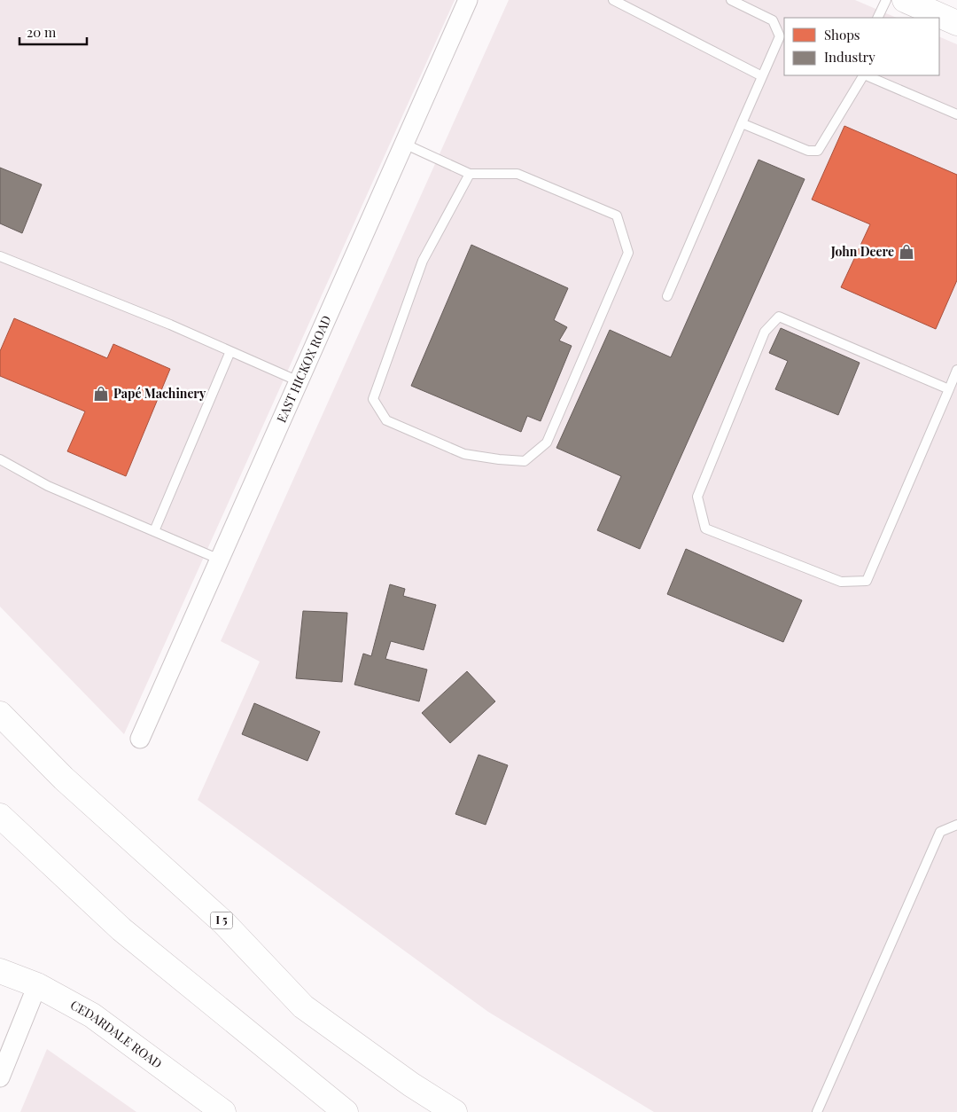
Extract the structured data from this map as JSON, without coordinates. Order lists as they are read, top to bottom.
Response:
{
  "streets": {
    "main road": ["I 5", "CEDARDALE ROAD"],
    "street": ["EAST HICKOX ROAD"]
  },
  "places": {
    "shop": ["John Deere", "Papé Machinery"]
  },
  "legend": ["Shops", "Industry"],
  "scale_bar": "20 m"
}
